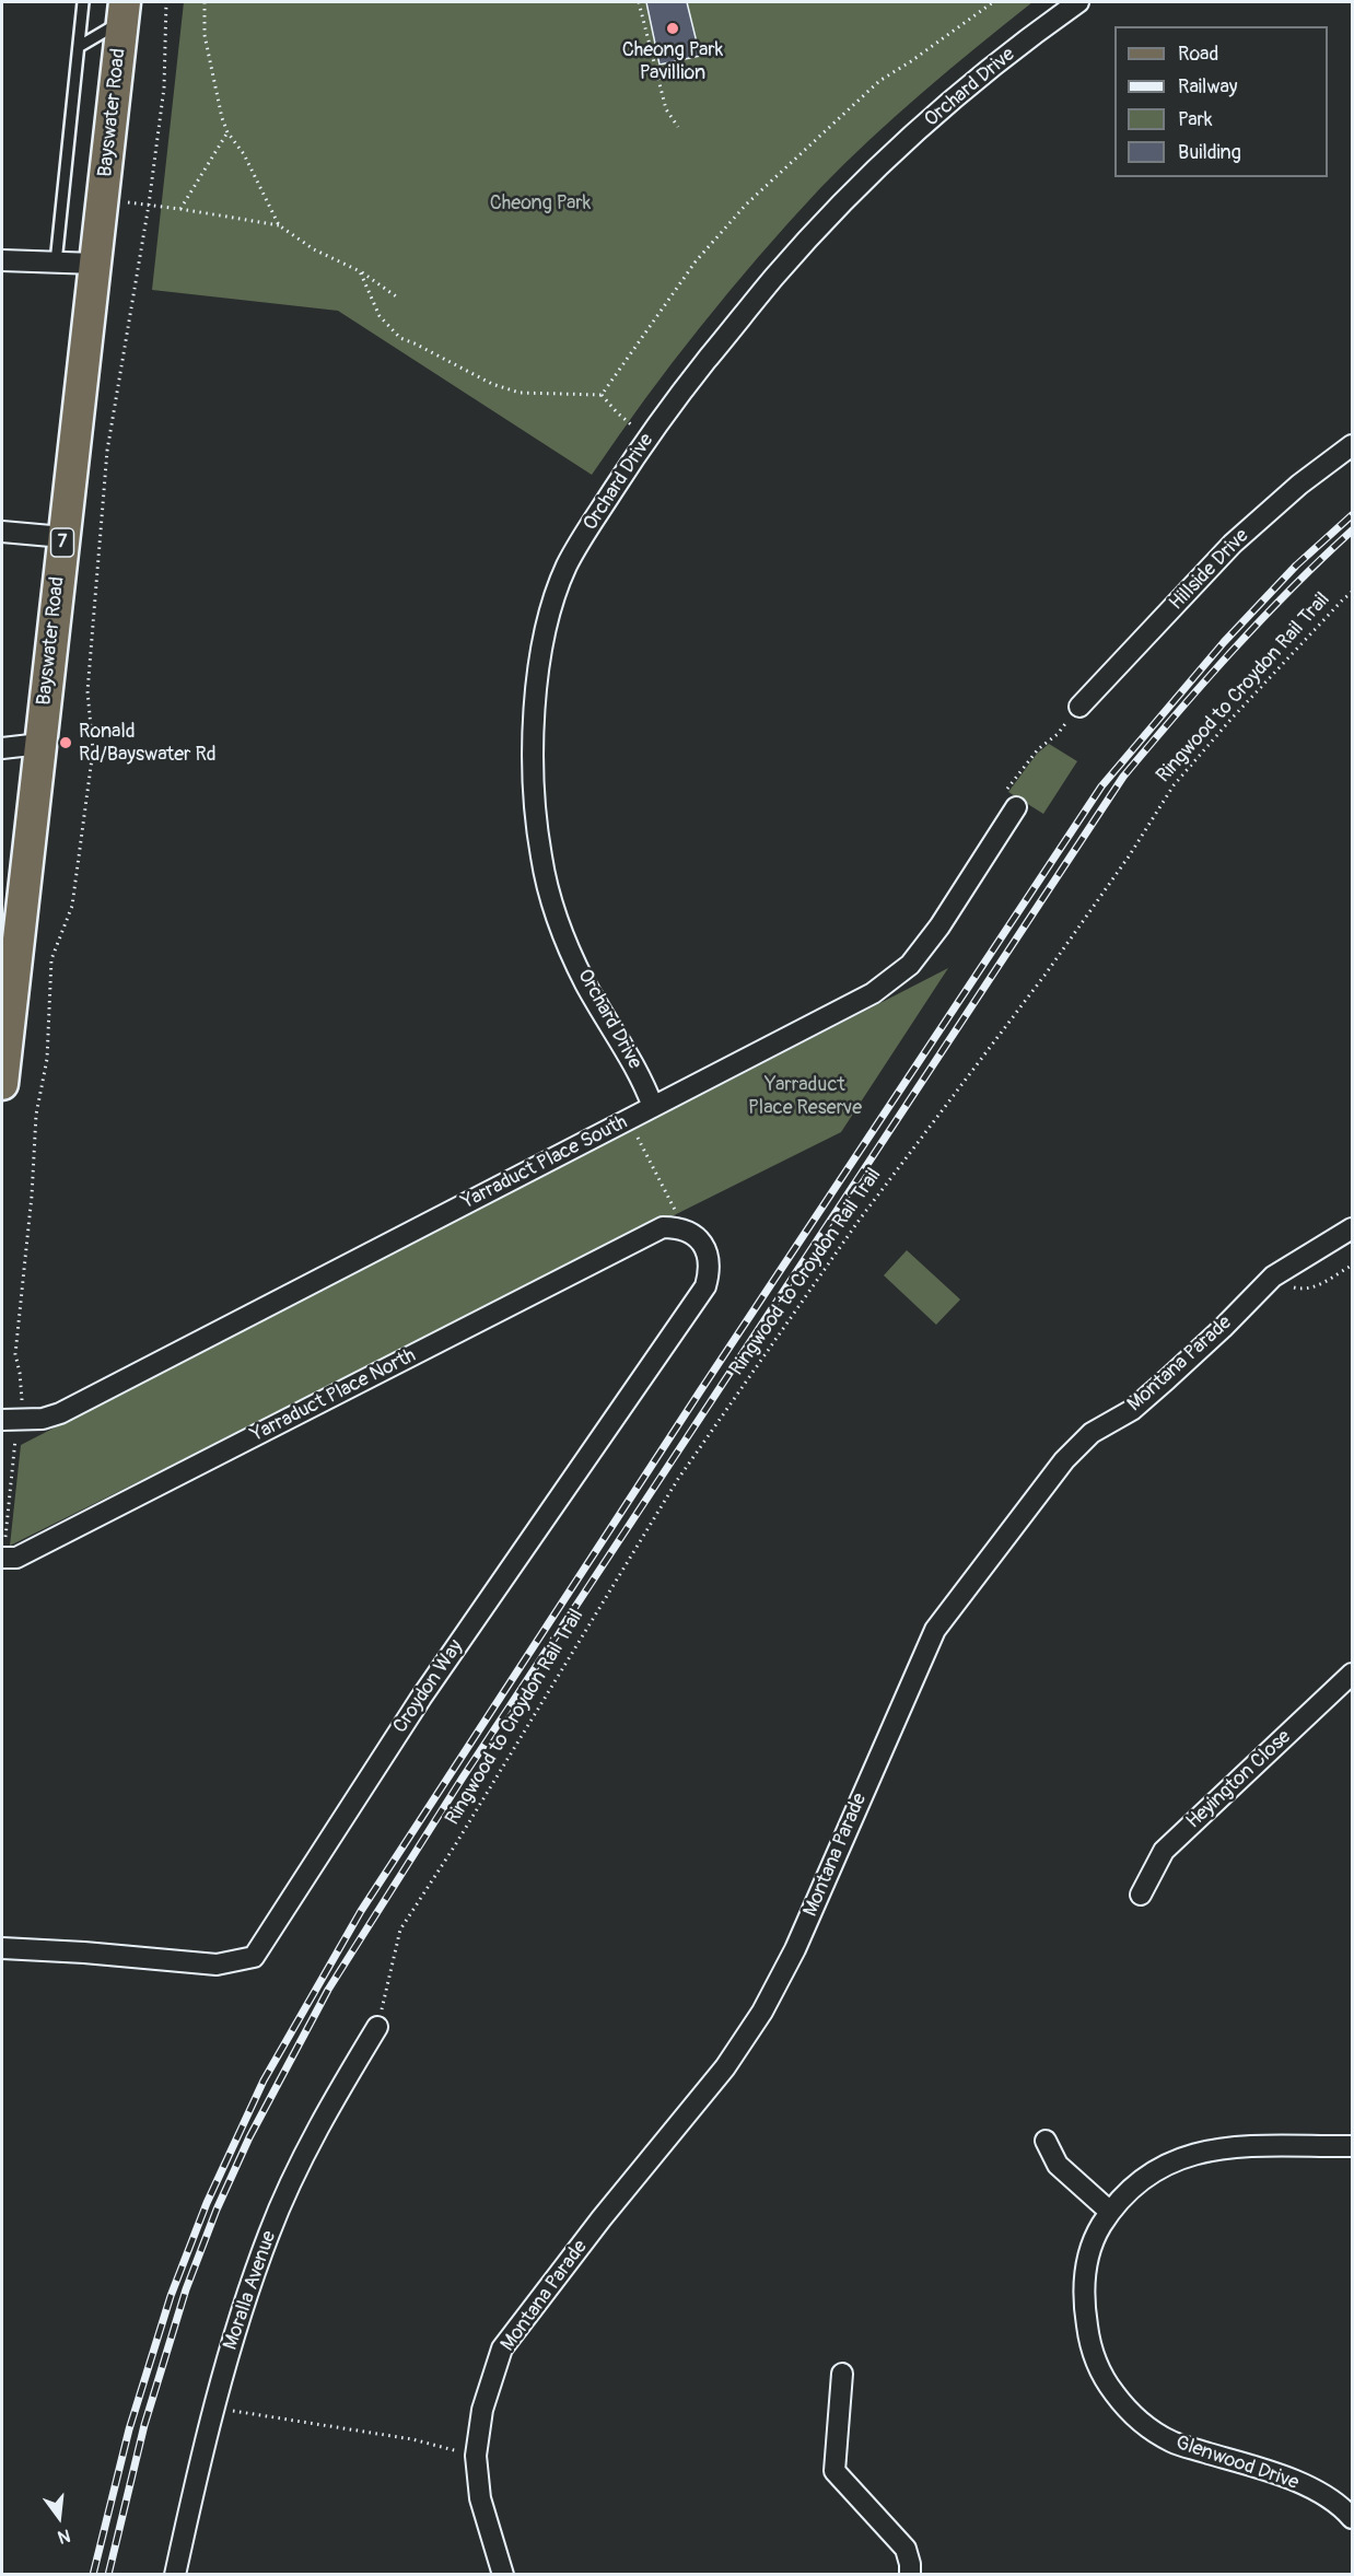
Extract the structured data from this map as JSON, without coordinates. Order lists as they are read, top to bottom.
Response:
{
  "streets": {
    "main road": ["Bayswater Road", "7"],
    "street": [
      "Orchard Drive",
      "Hillside Drive",
      "Yarraduct Place South",
      "Montana Parade",
      "Yarraduct Place North",
      "Croydon Way",
      "Heyington Close",
      "Moralla Avenue",
      "Glenwood Drive"
    ],
    "path": ["Ringwood to Croydon Rail Trail"]
  },
  "crossings": [
    ["Orchard Drive", "Yarraduct Place South"],
    ["Ringwood to Croydon Rail Trail", "Moralla Avenue"],
    ["Yarraduct Place North", "Croydon Way"]
  ],
  "parks": ["Cheong Park", "Yarraduct Place Reserve"],
  "places": ["Cheong Park Pavillion", "Ronald Rd/Bayswater Rd"],
  "legend": [
    "Road",
    "Railway",
    "Park",
    "Building"
  ],
  "north": "bottom"
}
